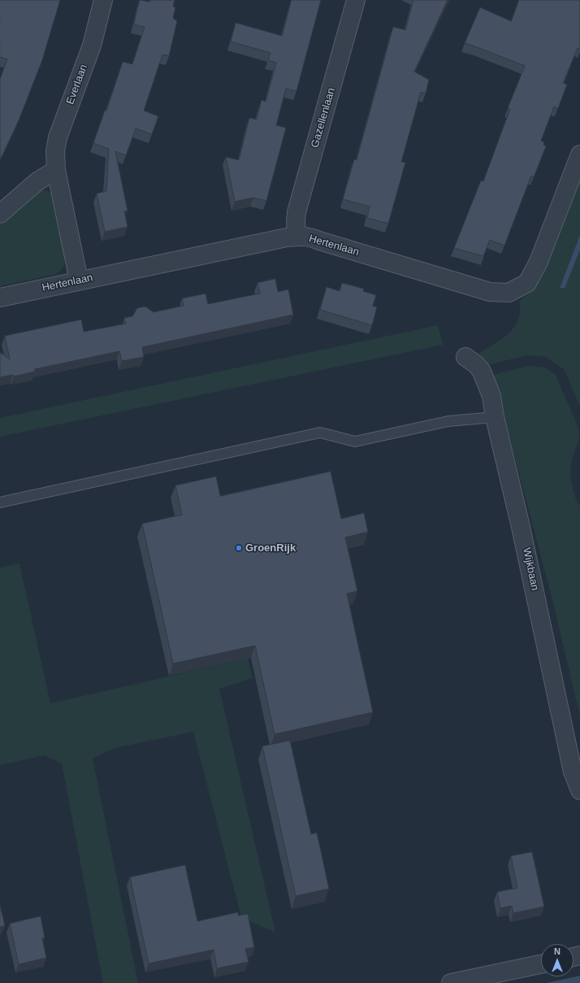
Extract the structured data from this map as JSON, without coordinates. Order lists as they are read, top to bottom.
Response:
{
  "streets": {
    "street": [
      "Everlaan",
      "Gazellenlaan",
      "Hertenlaan",
      "Wijkbaan"
    ]
  },
  "crossings": [
    ["Everlaan", "Hertenlaan"],
    ["Gazellenlaan", "Hertenlaan"]
  ],
  "places": ["GroenRijk"],
  "north": "top"
}
